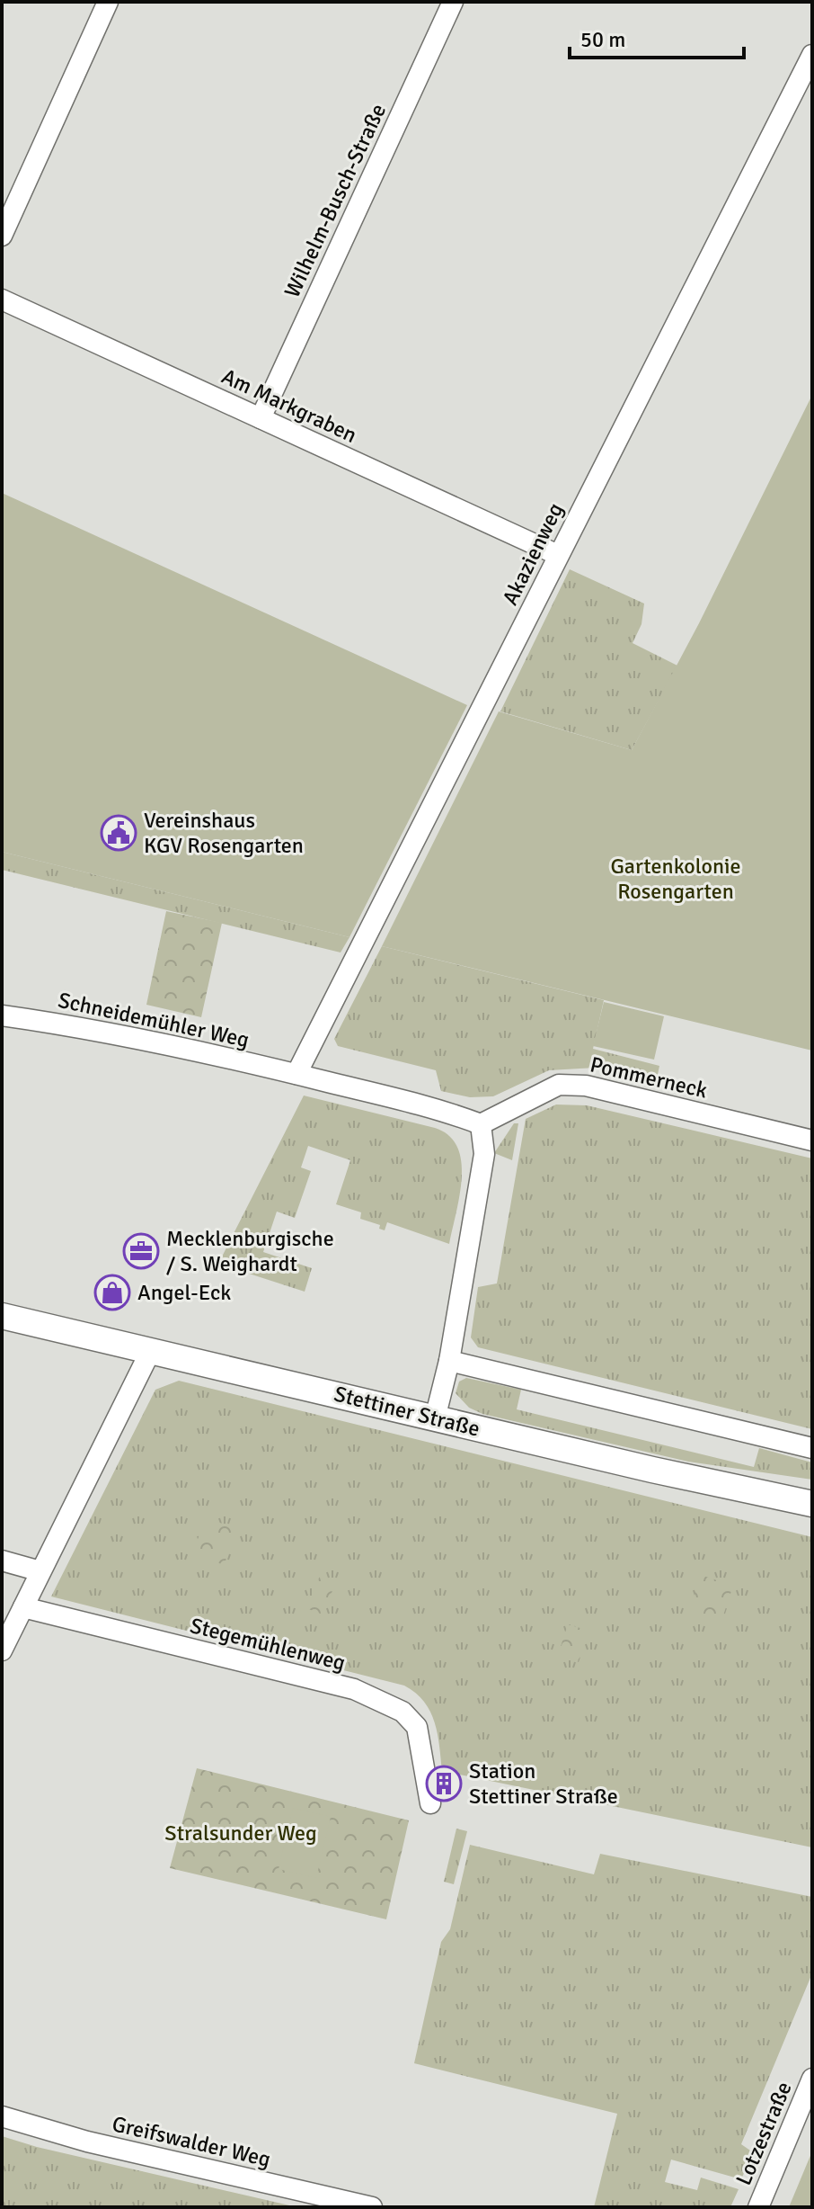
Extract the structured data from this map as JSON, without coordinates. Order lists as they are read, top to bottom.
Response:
{
  "streets": {
    "street": [
      "Wilhelm-Busch-Straße",
      "Am Markgraben",
      "Akazienweg",
      "Schneidemühler Weg",
      "Pommerneck",
      "Stettiner Straße",
      "Stegemühlenweg",
      "Lotzestraße",
      "Greifswalder Weg"
    ]
  },
  "crossings": [
    ["Wilhelm-Busch-Straße", "Am Markgraben"],
    ["Am Markgraben", "Akazienweg"],
    ["Akazienweg", "Schneidemühler Weg"]
  ],
  "parks": ["Gartenkolonie Rosengarten", "Stralsunder Weg"],
  "places": {
    "public building": ["Vereinshaus KGV Rosengarten"],
    "office": ["Mecklenburgische / S. Weighardt"],
    "shop": ["Angel-Eck"],
    "building": ["Station Stettiner Straße"]
  },
  "scale_bar": "50 m"
}
